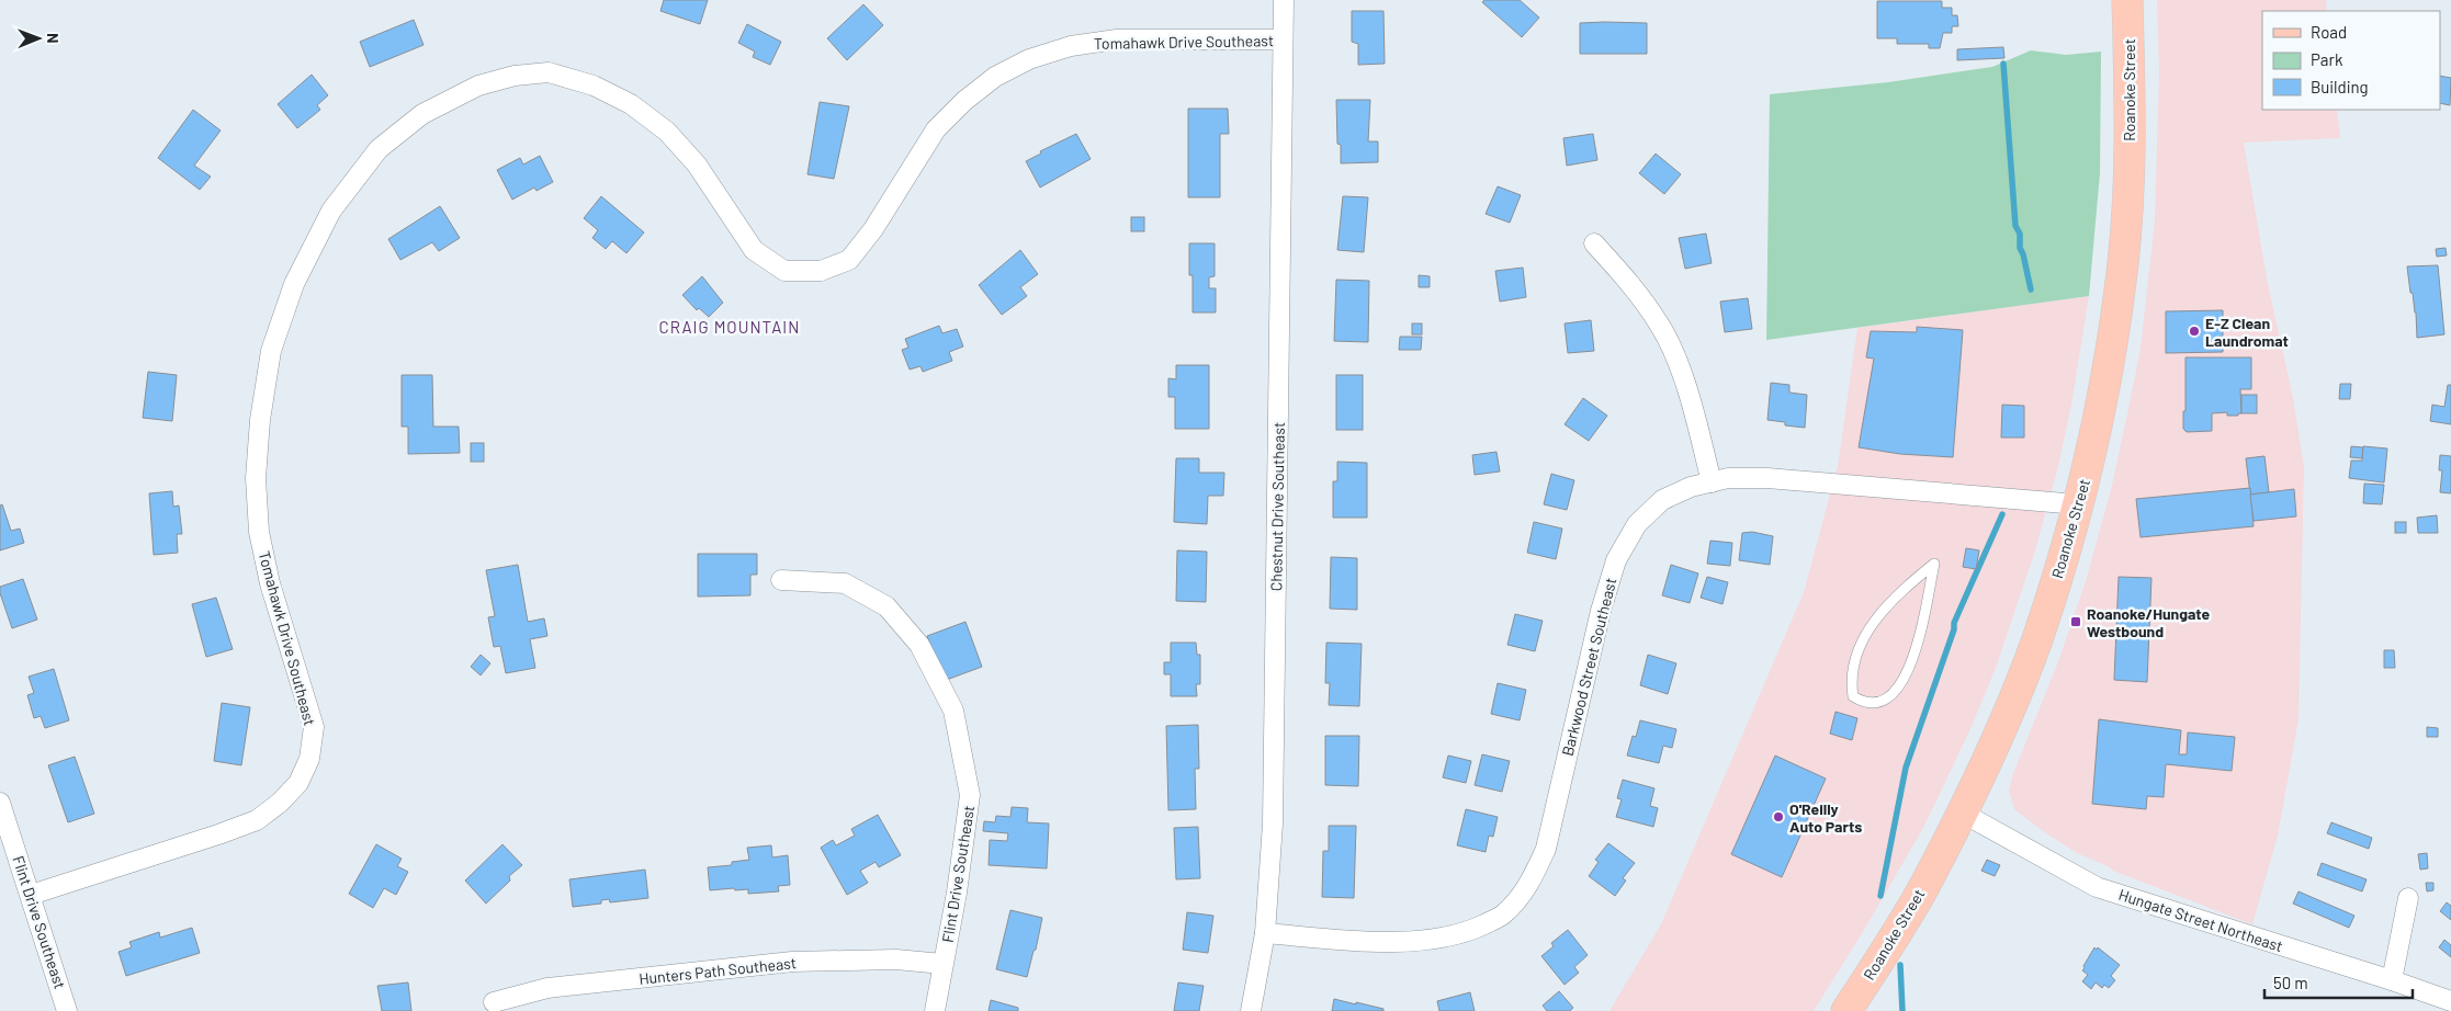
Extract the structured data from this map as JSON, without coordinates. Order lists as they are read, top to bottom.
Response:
{
  "streets": {
    "main road": ["Roanoke Street"],
    "street": [
      "Tomahawk Drive Southeast",
      "Chestnut Drive Southeast",
      "Barkwood Street Southeast",
      "Flint Drive Southeast",
      "Hungate Street Northeast",
      "Hunters Path Southeast"
    ]
  },
  "crossings": [
    ["Tomahawk Drive Southeast", "Chestnut Drive Southeast"],
    ["Tomahawk Drive Southeast", "Flint Drive Southeast"],
    ["Roanoke Street", "Barkwood Street Southeast"],
    ["Roanoke Street", "Hungate Street Northeast"],
    ["Chestnut Drive Southeast", "Barkwood Street Southeast"],
    ["Flint Drive Southeast", "Hunters Path Southeast"]
  ],
  "districts": ["CRAIG MOUNTAIN"],
  "places": {
    "other": ["E-Z Clean Laundromat", "O'Reilly Auto Parts"],
    "transit": ["Roanoke/Hungate Westbound"]
  },
  "legend": ["Road", "Park", "Building"],
  "scale_bar": "50 m",
  "north": "right"
}
